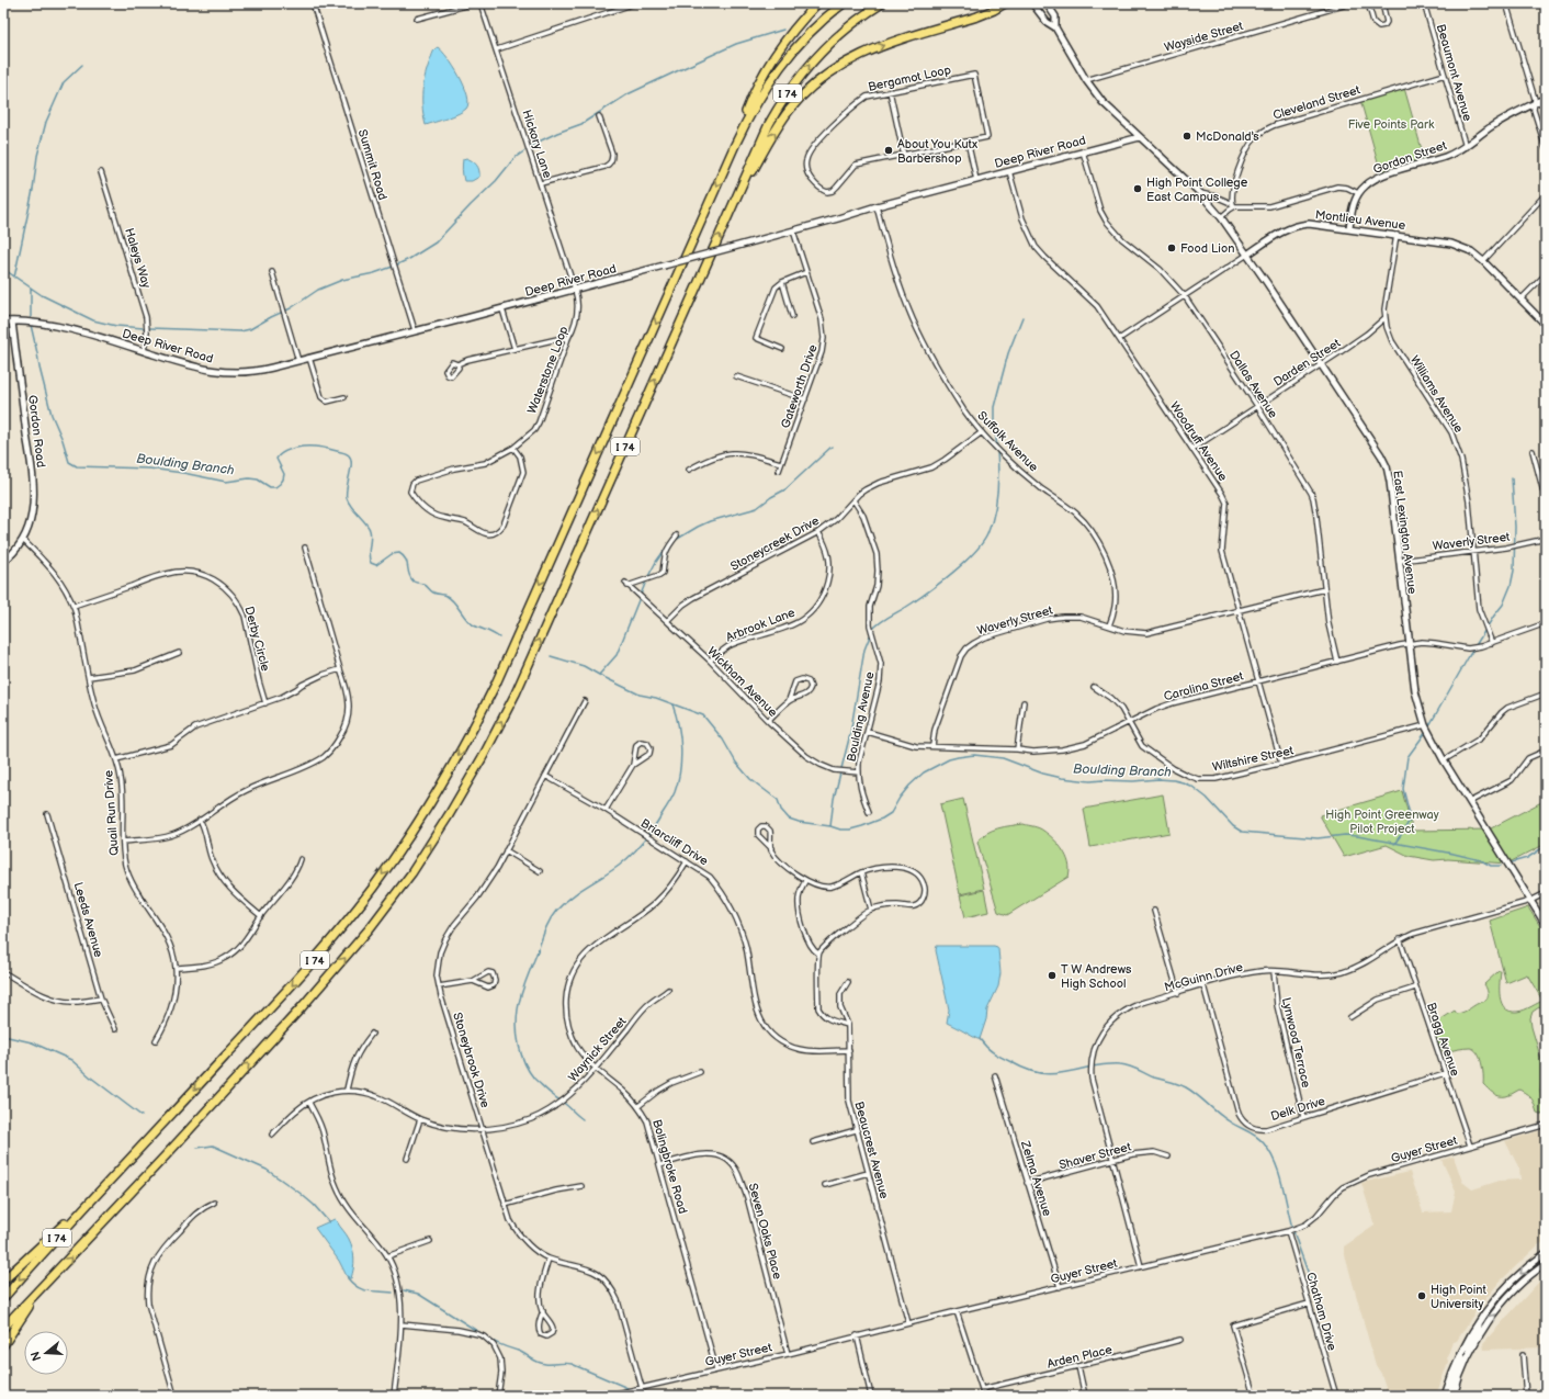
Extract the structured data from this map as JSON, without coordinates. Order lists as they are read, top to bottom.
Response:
{
  "streets": {
    "highway": ["I 74"],
    "street": [
      "Wayside Street",
      "Beaumont Avenue",
      "Bergamot Loop",
      "Cleveland Street",
      "Hickory Lane",
      "Deep River Road",
      "Gordon Street",
      "Summit Road",
      "Montlieu Avenue",
      "Haleys Way",
      "Darden Street",
      "Waterstone Loop",
      "Dallas Avenue",
      "Gateworth Drive",
      "Williams Avenue",
      "Gordon Road",
      "Suffolk Avenue",
      "Woodruff Avenue",
      "East Lexington Avenue",
      "Waverly Street",
      "Stoneycreek Drive",
      "Arbrook Lane",
      "Derby Circle",
      "Wickham Avenue",
      "Carolina Street",
      "Boulding Avenue",
      "Wiltshire Street",
      "Quail Run Drive",
      "Briarcliff Drive",
      "Leeds Avenue",
      "McGuinn Drive",
      "Bragg Avenue",
      "Lynwood Terrace",
      "Waynick Street",
      "Stoneybrook Drive",
      "Delk Drive",
      "Guyer Street",
      "Beaucrest Avenue",
      "Shaver Street",
      "Bolingbroke Road",
      "Zelma Avenue",
      "Seven Oaks Place",
      "Chatham Drive",
      "Arden Place"
    ]
  },
  "crossings": [
    ["Wayside Street", "East Lexington Avenue"],
    ["Beaumont Avenue", "Cleveland Street"],
    ["Beaumont Avenue", "Gordon Street"],
    ["Hickory Lane", "Deep River Road"],
    ["Hickory Lane", "Waterstone Loop"],
    ["Deep River Road", "Summit Road"],
    ["Deep River Road", "Haleys Way"],
    ["Deep River Road", "Waterstone Loop"],
    ["Deep River Road", "Dallas Avenue"],
    ["Deep River Road", "Gateworth Drive"],
    ["Deep River Road", "Gordon Road"],
    ["Deep River Road", "Suffolk Avenue"],
    ["Deep River Road", "Woodruff Avenue"],
    ["Deep River Road", "East Lexington Avenue"],
    ["Montlieu Avenue", "Dallas Avenue"],
    ["Montlieu Avenue", "Williams Avenue"],
    ["Montlieu Avenue", "Woodruff Avenue"],
    ["Montlieu Avenue", "East Lexington Avenue"],
    ["Darden Street", "Dallas Avenue"],
    ["Darden Street", "Williams Avenue"],
    ["Darden Street", "Woodruff Avenue"],
    ["Darden Street", "East Lexington Avenue"],
    ["Dallas Avenue", "Waverly Street"],
    ["Dallas Avenue", "Carolina Street"],
    ["Williams Avenue", "Waverly Street"],
    ["Williams Avenue", "Carolina Street"],
    ["Gordon Road", "Quail Run Drive"],
    ["Suffolk Avenue", "Waverly Street"],
    ["Suffolk Avenue", "Stoneycreek Drive"],
    ["Woodruff Avenue", "Waverly Street"],
    ["Woodruff Avenue", "Carolina Street"],
    ["Woodruff Avenue", "Wiltshire Street"],
    ["East Lexington Avenue", "Waverly Street"],
    ["East Lexington Avenue", "Carolina Street"],
    ["East Lexington Avenue", "Wiltshire Street"],
    ["East Lexington Avenue", "McGuinn Drive"],
    ["Waverly Street", "Carolina Street"],
    ["Stoneycreek Drive", "Arbrook Lane"],
    ["Stoneycreek Drive", "Wickham Avenue"],
    ["Stoneycreek Drive", "Boulding Avenue"],
    ["Arbrook Lane", "Wickham Avenue"],
    ["Derby Circle", "Quail Run Drive"],
    ["Wickham Avenue", "Boulding Avenue"],
    ["Carolina Street", "Boulding Avenue"],
    ["Carolina Street", "Wiltshire Street"],
    ["Briarcliff Drive", "Stoneybrook Drive"],
    ["Briarcliff Drive", "Beaucrest Avenue"],
    ["Briarcliff Drive", "Bolingbroke Road"],
    ["McGuinn Drive", "Bragg Avenue"],
    ["McGuinn Drive", "Lynwood Terrace"],
    ["McGuinn Drive", "Delk Drive"],
    ["McGuinn Drive", "Guyer Street"],
    ["McGuinn Drive", "Shaver Street"],
    ["Bragg Avenue", "Delk Drive"],
    ["Bragg Avenue", "Guyer Street"],
    ["Lynwood Terrace", "Delk Drive"],
    ["Waynick Street", "Stoneybrook Drive"],
    ["Waynick Street", "Bolingbroke Road"],
    ["Stoneybrook Drive", "Guyer Street"],
    ["Guyer Street", "Beaucrest Avenue"],
    ["Guyer Street", "Bolingbroke Road"],
    ["Guyer Street", "Zelma Avenue"],
    ["Guyer Street", "Seven Oaks Place"],
    ["Guyer Street", "Chatham Drive"],
    ["Shaver Street", "Zelma Avenue"],
    ["Bolingbroke Road", "Seven Oaks Place"]
  ],
  "water": ["Boulding Branch"],
  "parks": ["Five Points Park", "High Point Greenway Pilot Project"],
  "places": [
    "McDonald's",
    "About You Kutx Barbershop",
    "High Point College East Campus",
    "Food Lion",
    "T W Andrews High School",
    "High Point University"
  ],
  "north": "left"
}
